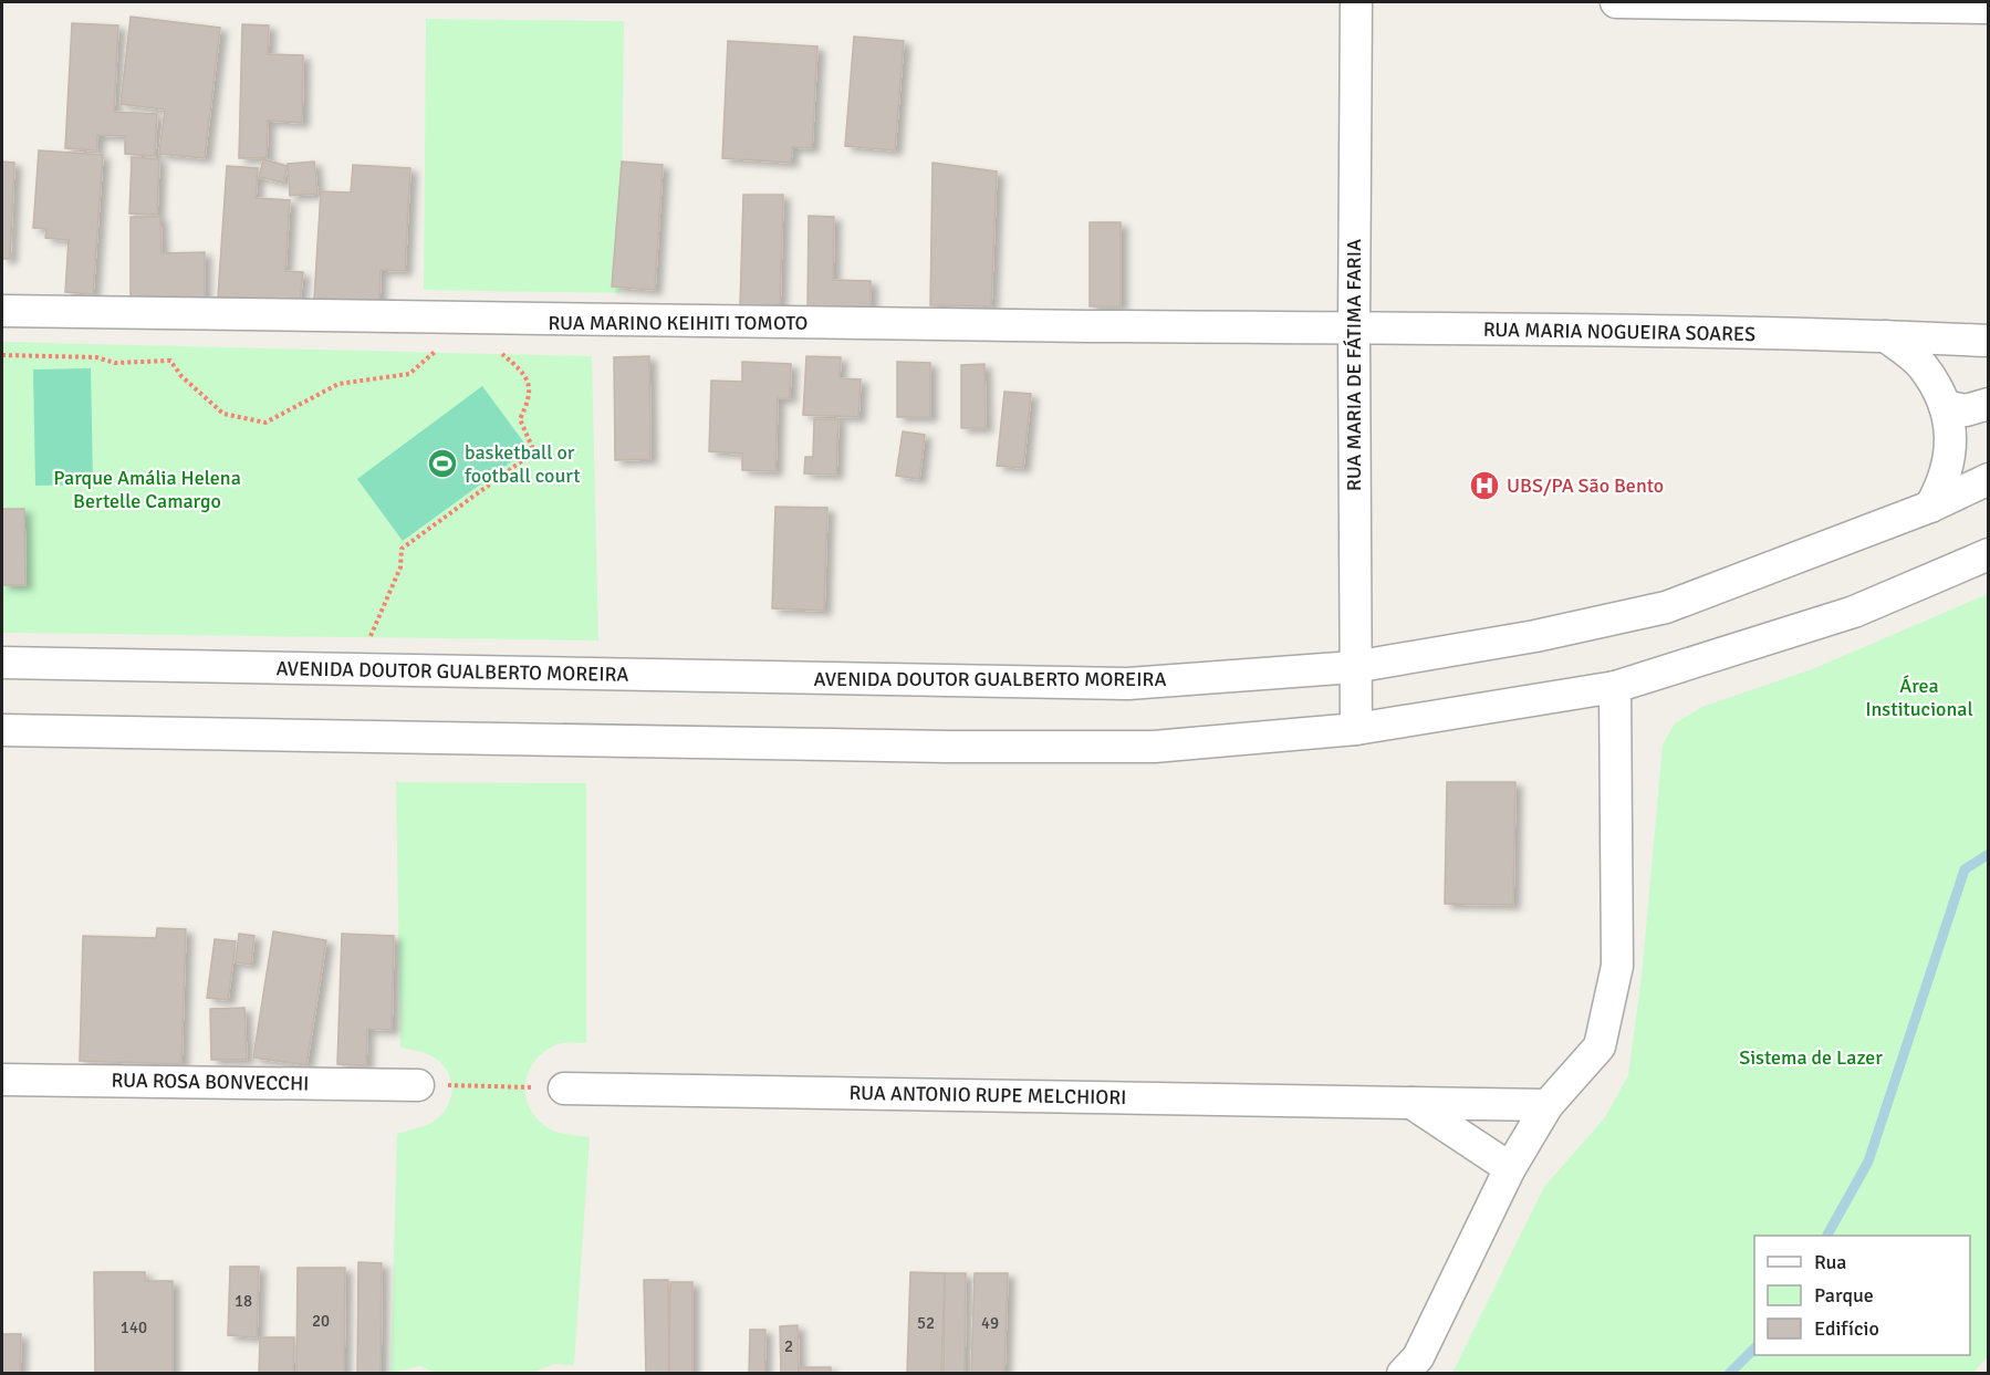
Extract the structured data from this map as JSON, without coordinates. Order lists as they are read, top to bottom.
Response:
{
  "streets": {
    "street": [
      "RUA MARINO KEIHITI TOMOTO",
      "RUA MARIA NOGUEIRA SOARES",
      "RUA MARIA DE FÁTIMA FARIA",
      "AVENIDA DOUTOR GUALBERTO MOREIRA",
      "RUA ROSA BONVECCHI",
      "RUA ANTONIO RUPE MELCHIORI"
    ]
  },
  "crossings": [
    ["RUA MARINO KEIHITI TOMOTO", "RUA MARIA NOGUEIRA SOARES"],
    ["RUA MARINO KEIHITI TOMOTO", "RUA MARIA DE FÁTIMA FARIA"],
    ["RUA MARIA NOGUEIRA SOARES", "RUA MARIA DE FÁTIMA FARIA"],
    ["RUA MARIA DE FÁTIMA FARIA", "AVENIDA DOUTOR GUALBERTO MOREIRA"]
  ],
  "parks": ["Parque Amália Helena Bertelle Camargo", "Área Institucional", "Sistema de Lazer"],
  "places": {
    "sports": ["basketball or football court"],
    "hospital": ["UBS/PA São Bento"]
  },
  "house_numbers": [
    "18",
    "20",
    "52",
    "49",
    "140",
    "2"
  ],
  "legend": ["Rua", "Parque", "Edifício"]
}
